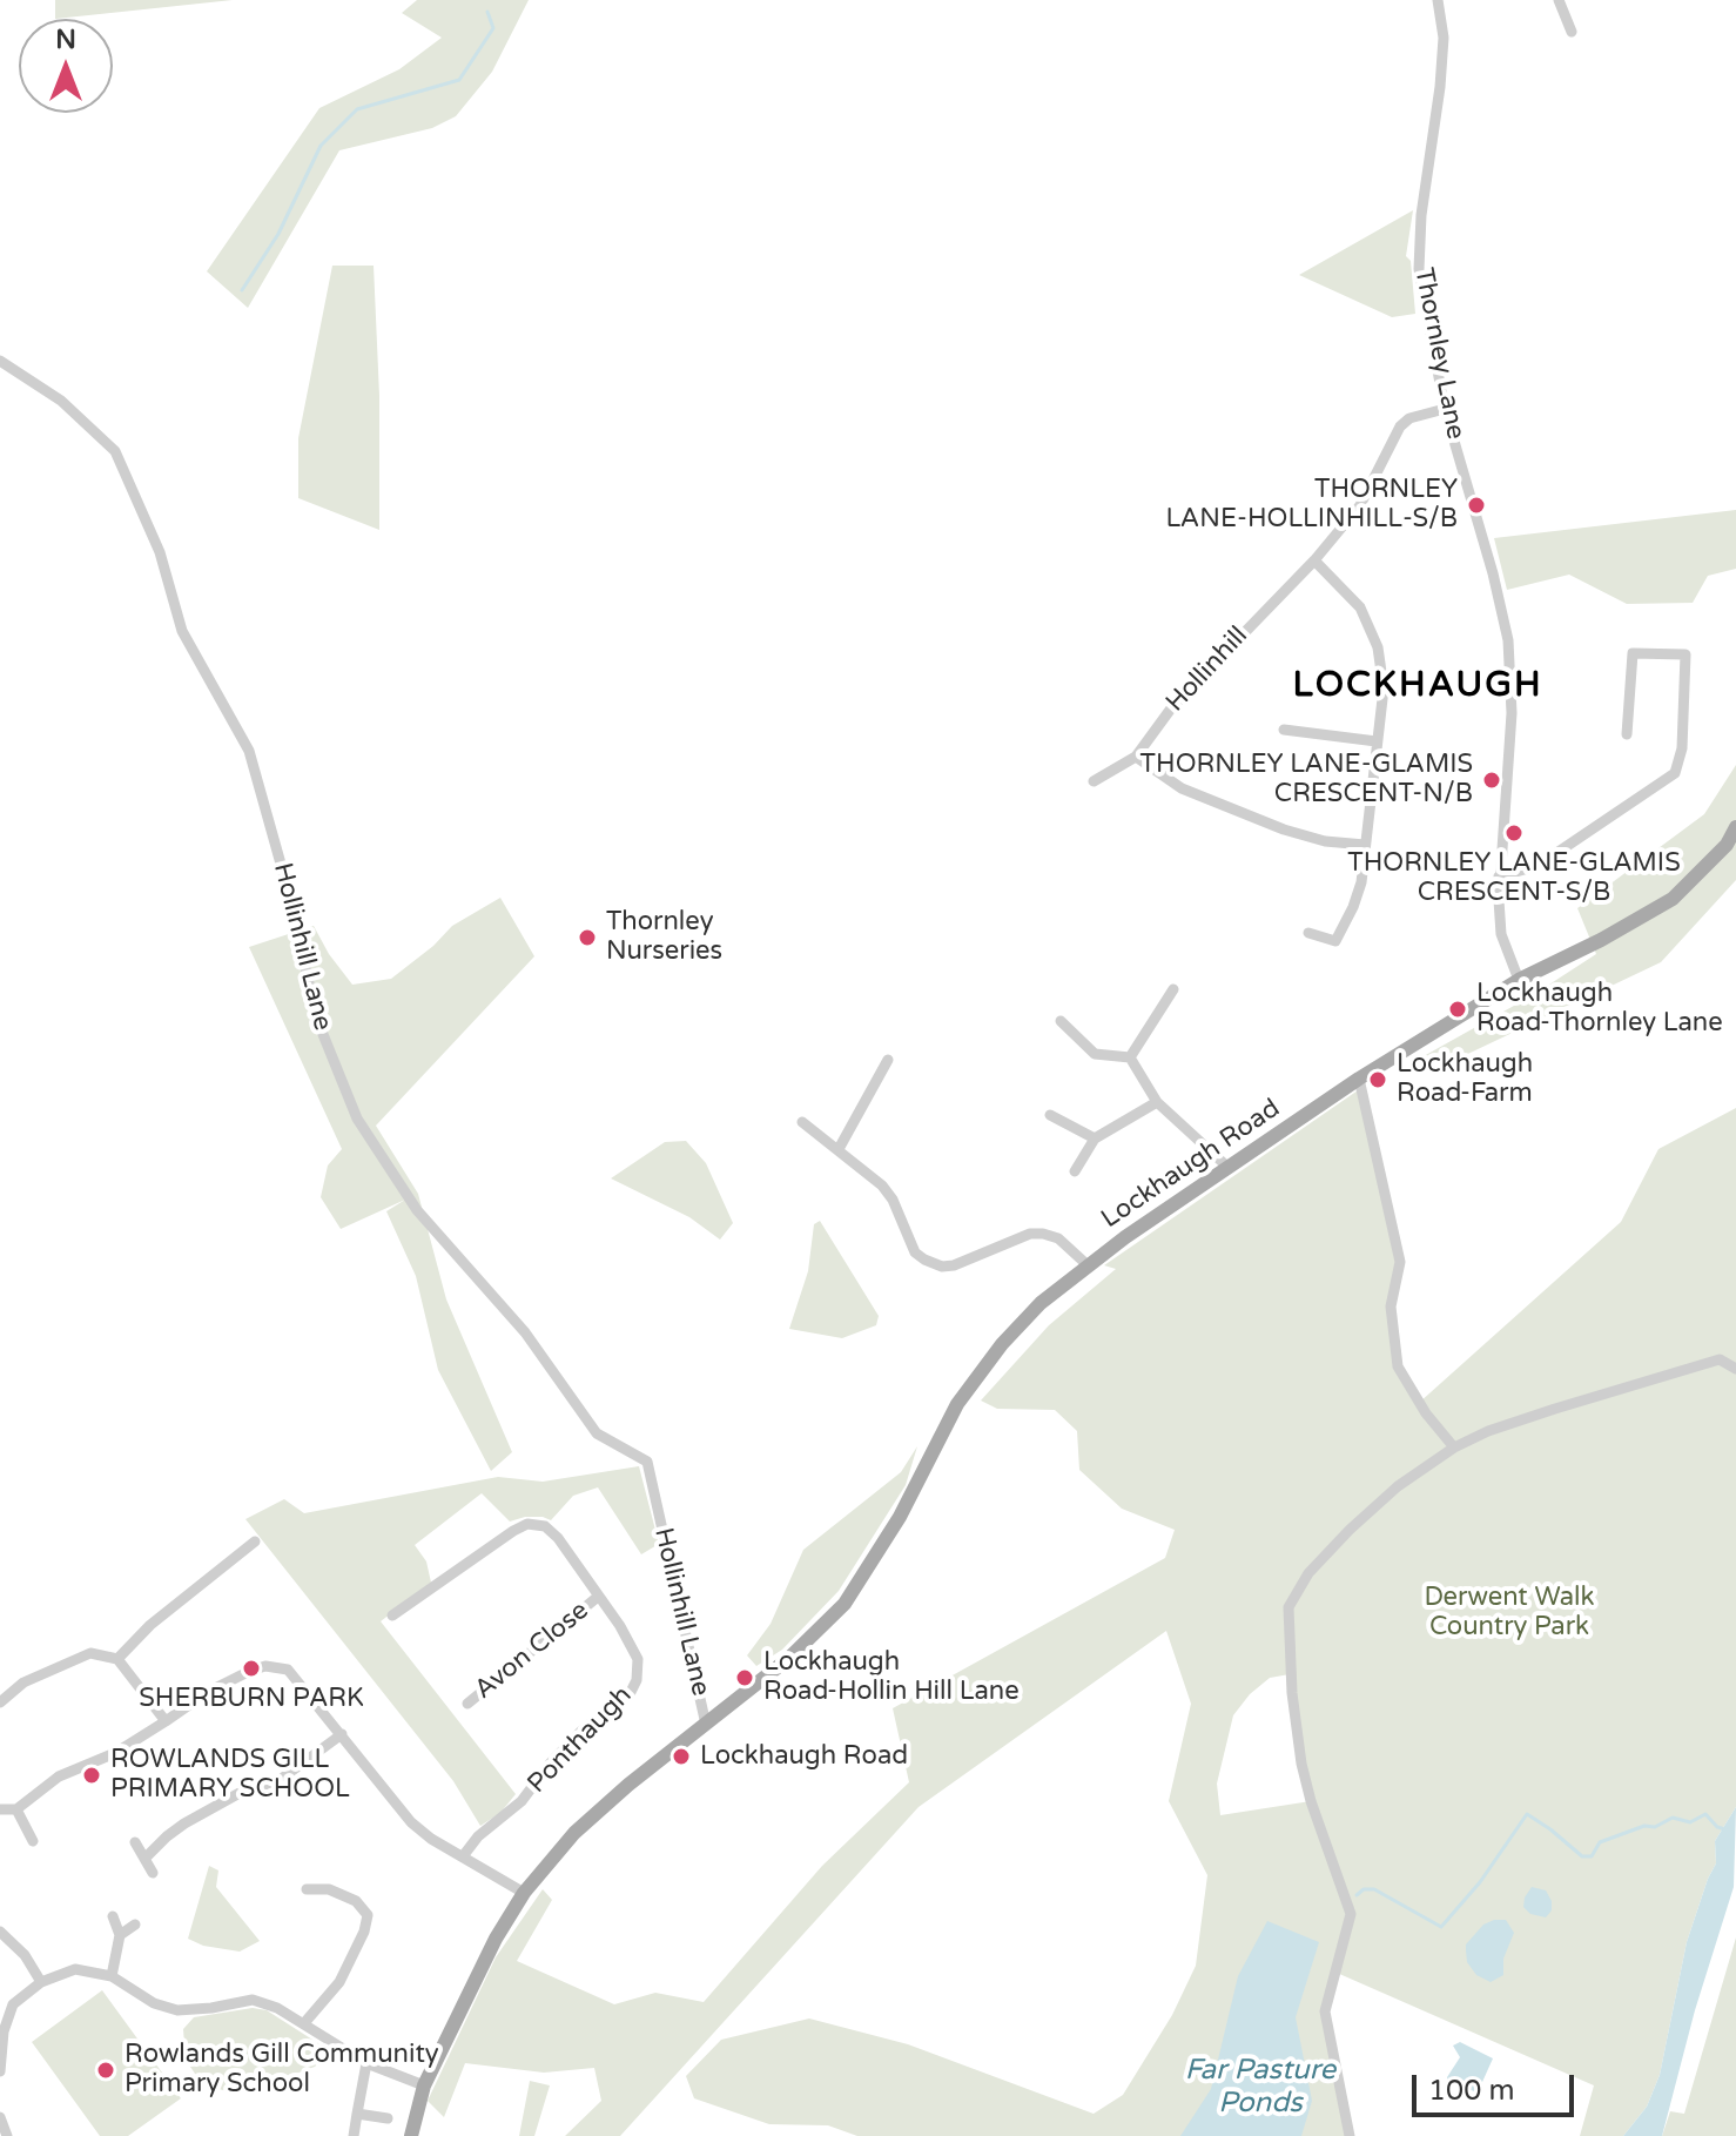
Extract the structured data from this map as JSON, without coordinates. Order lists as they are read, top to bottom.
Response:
{
  "streets": {
    "main road": ["Lockhaugh Road"],
    "street": [
      "Thornley Lane",
      "Hollinhill",
      "Hollinhill Lane",
      "Avon Close",
      "Ponthaugh"
    ]
  },
  "crossings": [
    ["Thornley Lane", "Hollinhill"],
    ["Thornley Lane", "Lockhaugh Road"],
    ["Hollinhill Lane", "Lockhaugh Road"],
    ["Avon Close", "Ponthaugh"]
  ],
  "districts": ["LOCKHAUGH"],
  "water": ["Far Pasture Ponds"],
  "parks": ["Derwent Walk Country Park"],
  "places": [
    "THORNLEY LANE-HOLLINHILL-S/B",
    "THORNLEY LANE-GLAMIS CRESCENT-N/B",
    "THORNLEY LANE-GLAMIS CRESCENT-S/B",
    "Thornley Nurseries",
    "Lockhaugh Road-Thornley Lane",
    "Lockhaugh Road-Farm",
    "SHERBURN PARK",
    "Lockhaugh Road-Hollin Hill Lane",
    "Lockhaugh Road",
    "ROWLANDS GILL PRIMARY SCHOOL",
    "Rowlands Gill Community Primary School"
  ],
  "scale_bar": "100 m",
  "north": "top"
}
